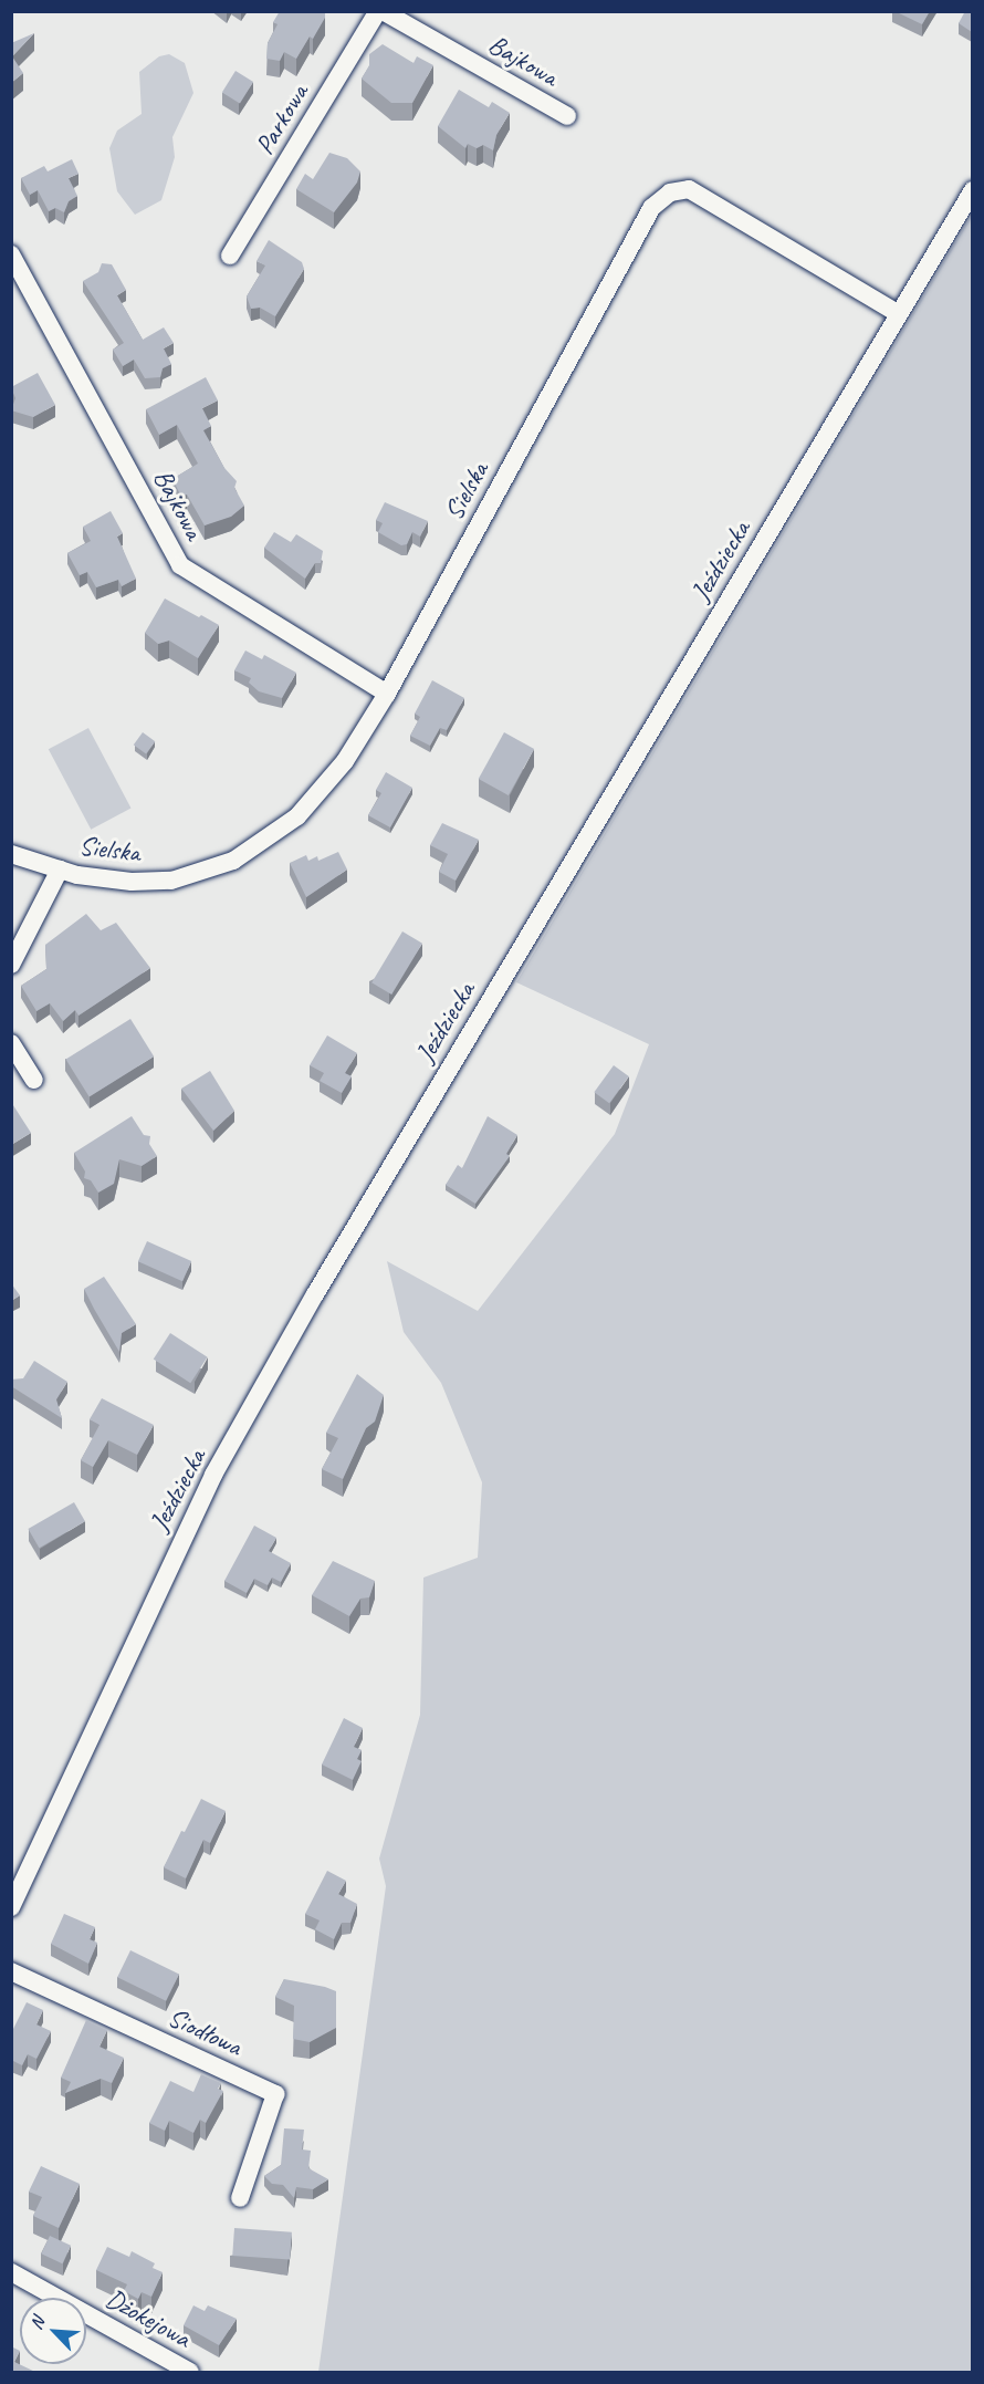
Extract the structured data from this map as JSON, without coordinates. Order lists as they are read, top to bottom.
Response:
{
  "streets": {
    "street": [
      "Bajkowa",
      "Parkowa",
      "Sielska",
      "Jeździecka",
      "Siodłowa",
      "Dżokejowa"
    ]
  },
  "crossings": [
    ["Bajkowa", "Parkowa"],
    ["Bajkowa", "Sielska"],
    ["Sielska", "Jeździecka"]
  ],
  "north": "top left"
}
